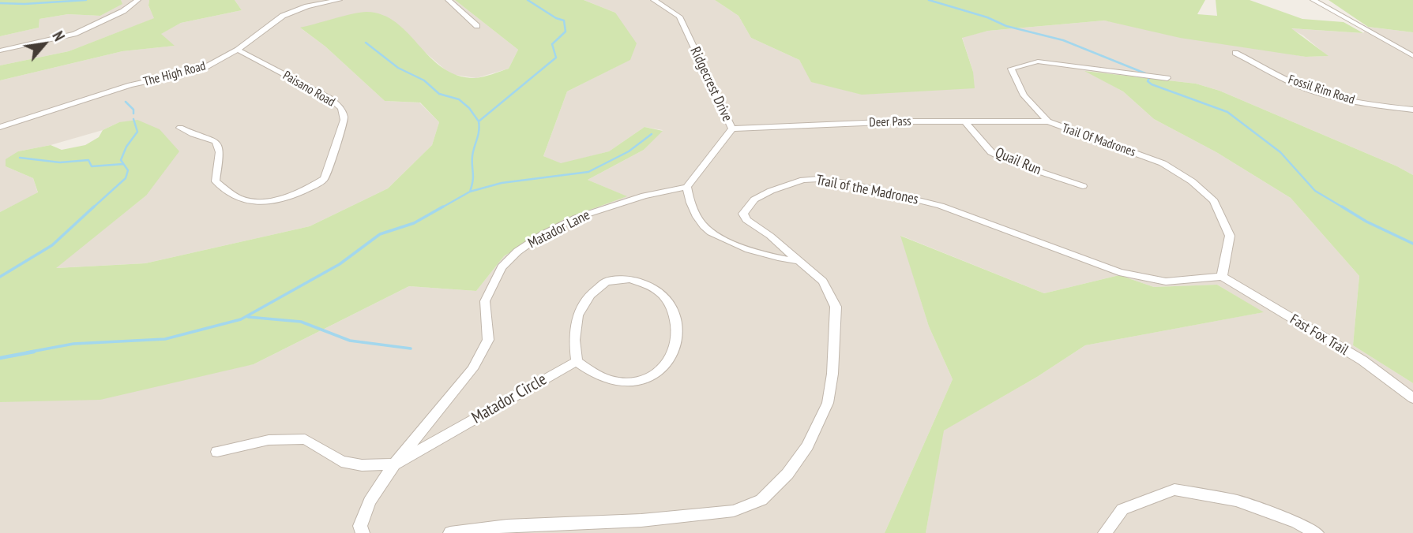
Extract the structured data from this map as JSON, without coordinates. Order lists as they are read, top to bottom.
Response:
{
  "streets": {
    "street": [
      "The High Road",
      "Ridgecrest Drive",
      "Paisano Road",
      "Fossil Rim Road",
      "Deer Pass",
      "Trail Of Madrones",
      "Quail Run",
      "Trail of the Madrones",
      "Matador Lane",
      "Fast Fox Trail",
      "Matador Circle"
    ]
  },
  "crossings": [
    ["The High Road", "Paisano Road"],
    ["Ridgecrest Drive", "Deer Pass"],
    ["Ridgecrest Drive", "Matador Lane"],
    ["Deer Pass", "Trail Of Madrones"],
    ["Deer Pass", "Quail Run"],
    ["Trail Of Madrones", "Trail of the Madrones"],
    ["Trail Of Madrones", "Fast Fox Trail"],
    ["Trail of the Madrones", "Fast Fox Trail"],
    ["Matador Lane", "Matador Circle"]
  ],
  "north": "top right"
}
